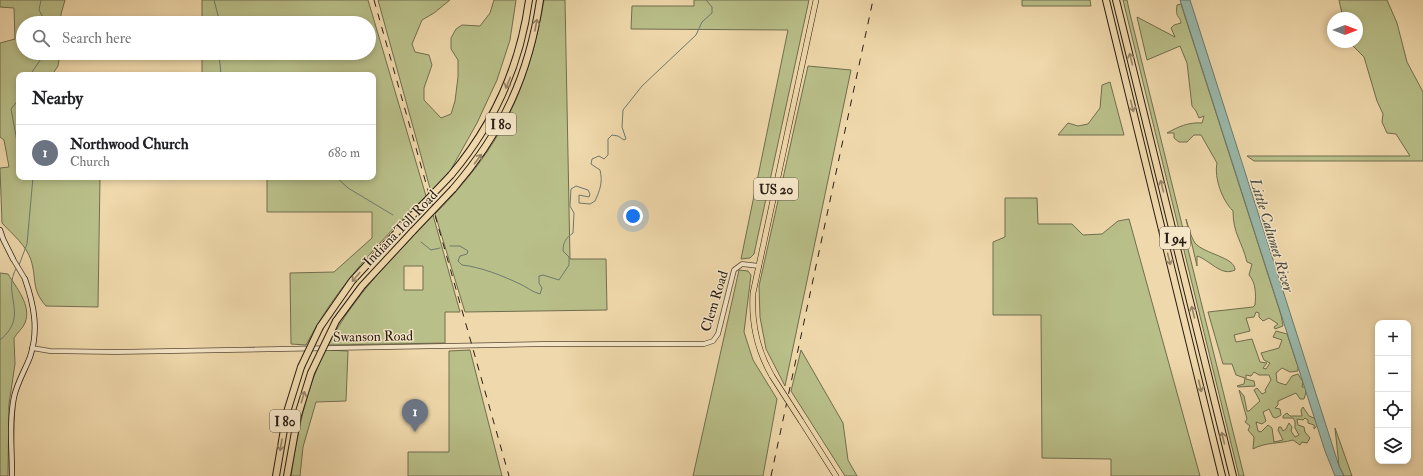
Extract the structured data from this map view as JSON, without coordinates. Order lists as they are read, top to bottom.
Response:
{
  "streets": {
    "highway": ["I 80", "Indiana Toll Road", "I 94"],
    "main road": ["US 20"],
    "street": ["Clem Road", "Swanson Road"]
  },
  "crossings": [
    ["US 20", "Clem Road"],
    ["Clem Road", "Swanson Road"]
  ],
  "water": ["Little Calumet River"],
  "north": "right",
  "page": {
    "search": "Search here",
    "heading": "Nearby",
    "list": [
      {
        "mark": "1",
        "name": "Northwood Church",
        "note": "Church",
        "value": "680 m"
      }
    ],
    "map_buttons": ["+", "−"],
    "pins": "1"
  }
}
